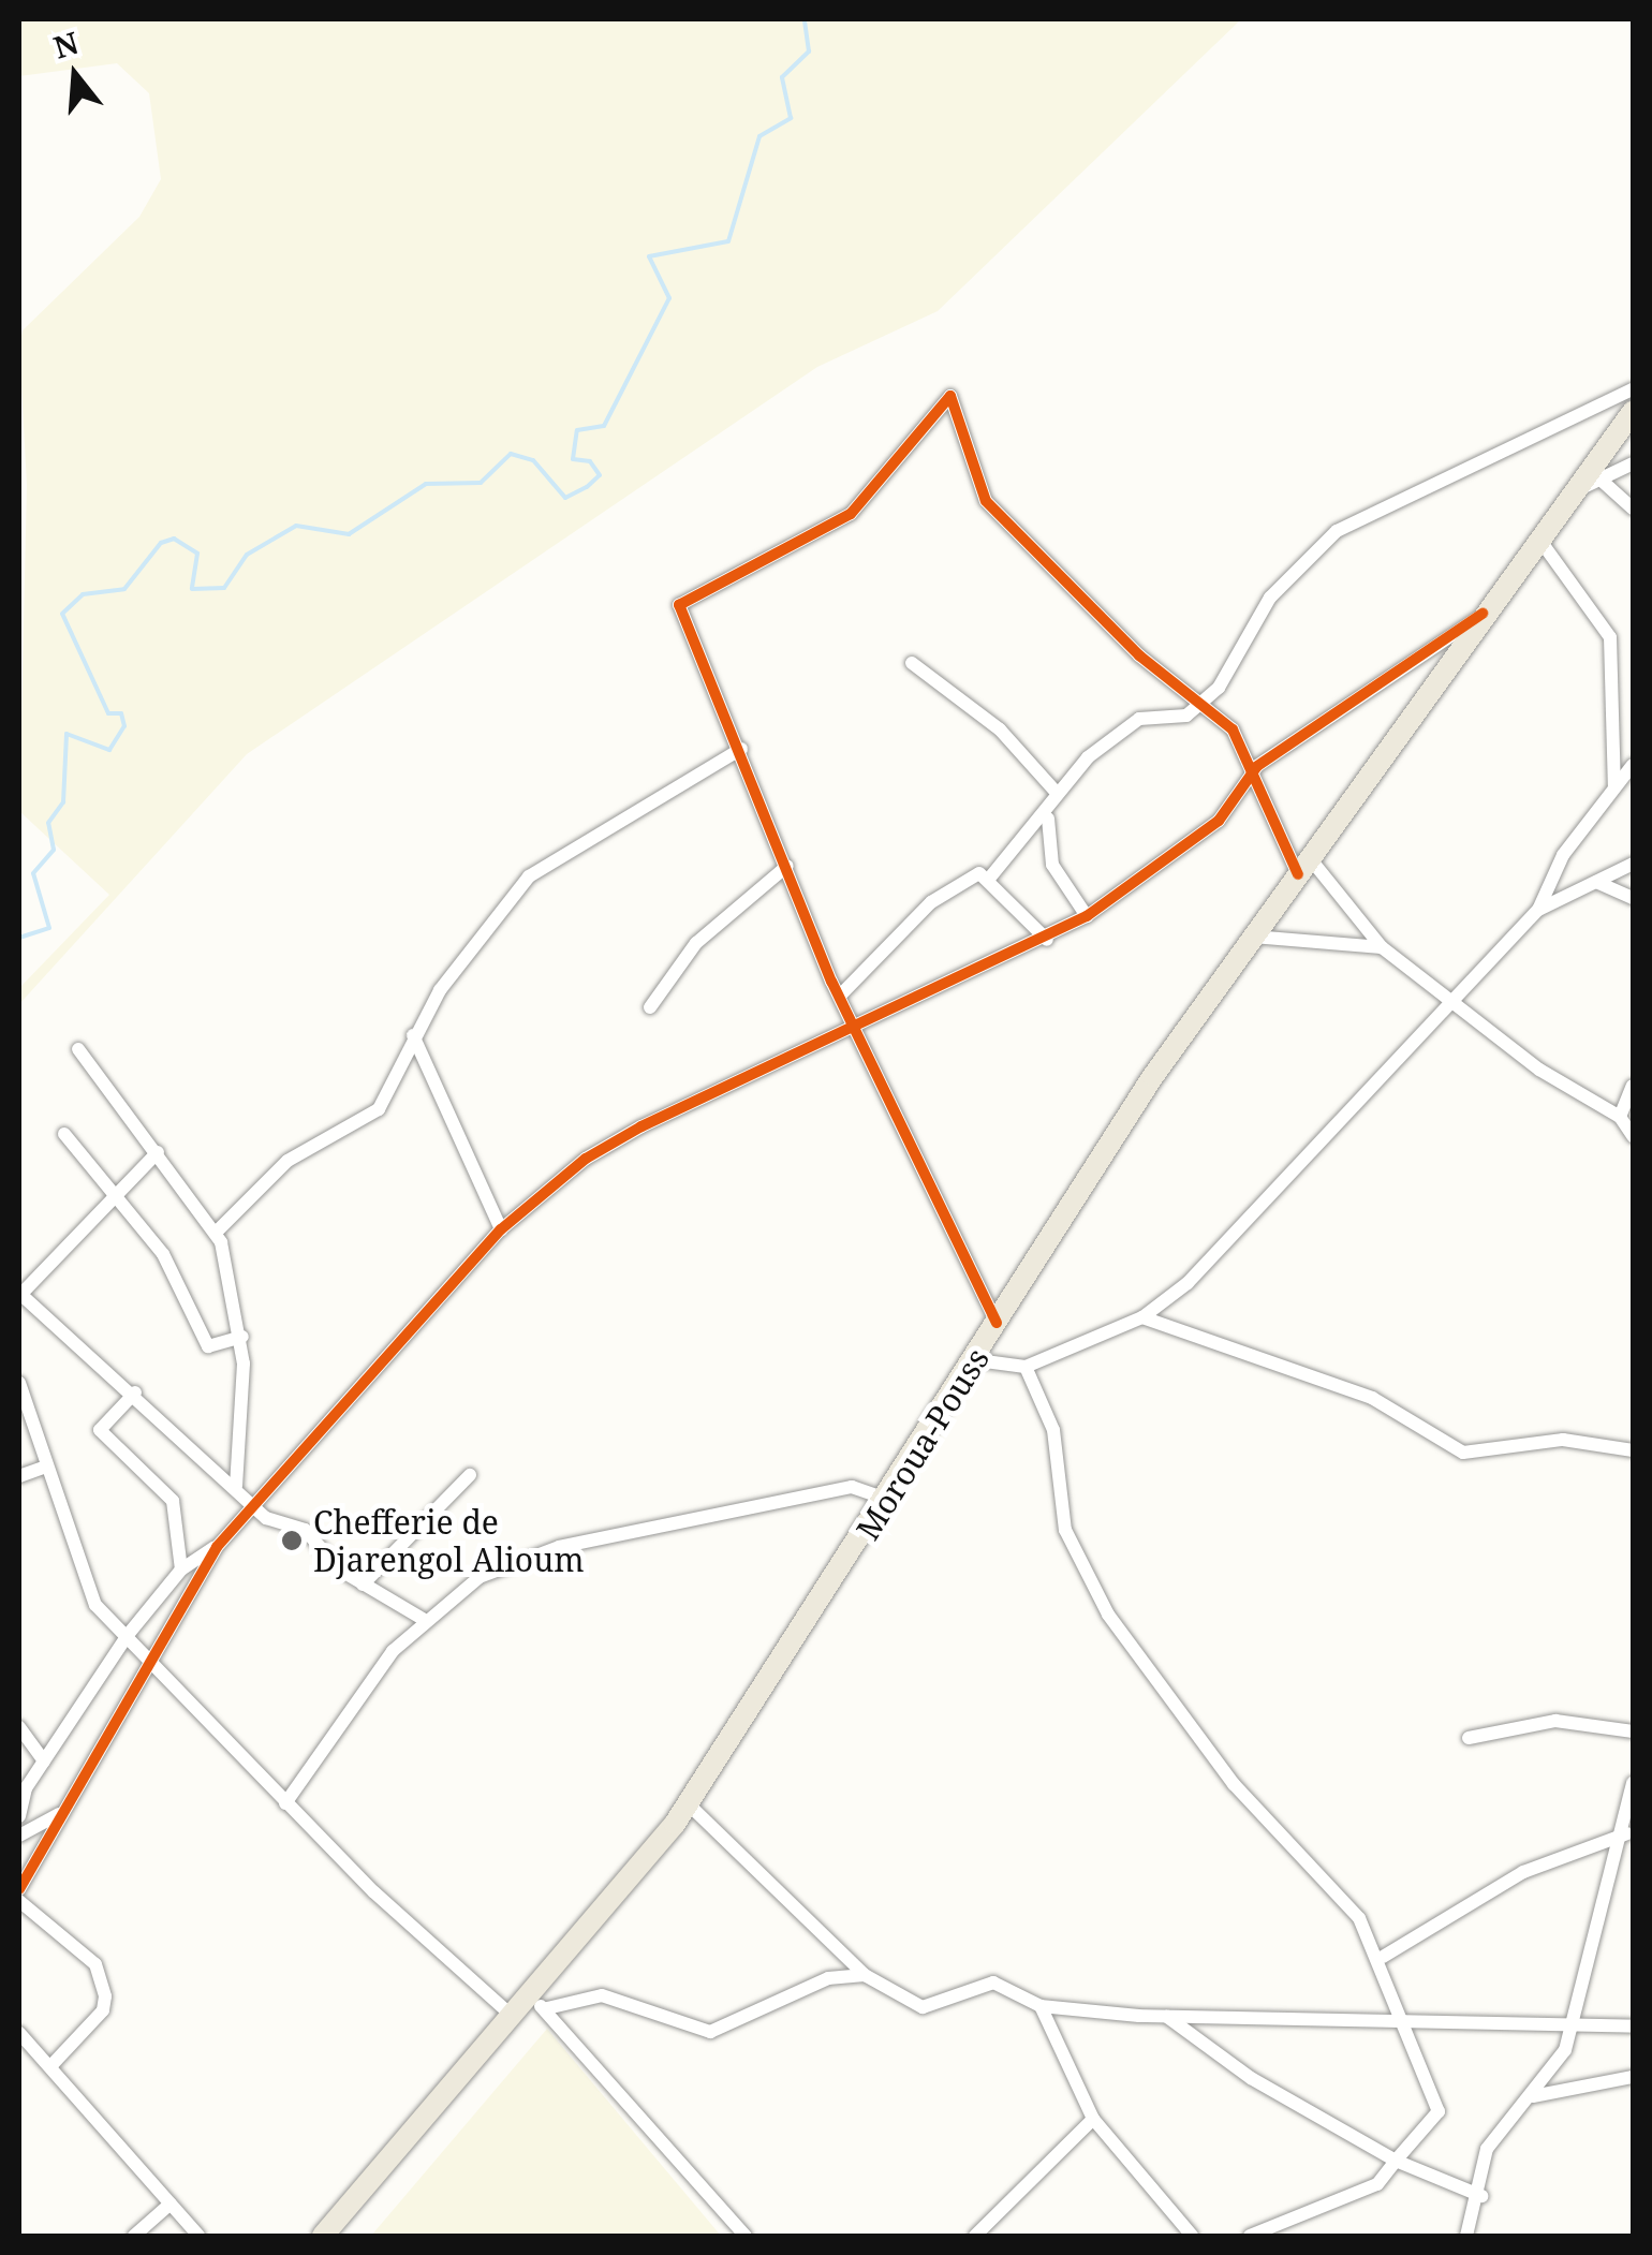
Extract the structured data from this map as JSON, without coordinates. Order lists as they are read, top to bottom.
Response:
{
  "streets": {
    "main road": ["Moroua-Pouss"]
  },
  "places": ["Chefferie de Djarengol Alioum"],
  "north": "top"
}
